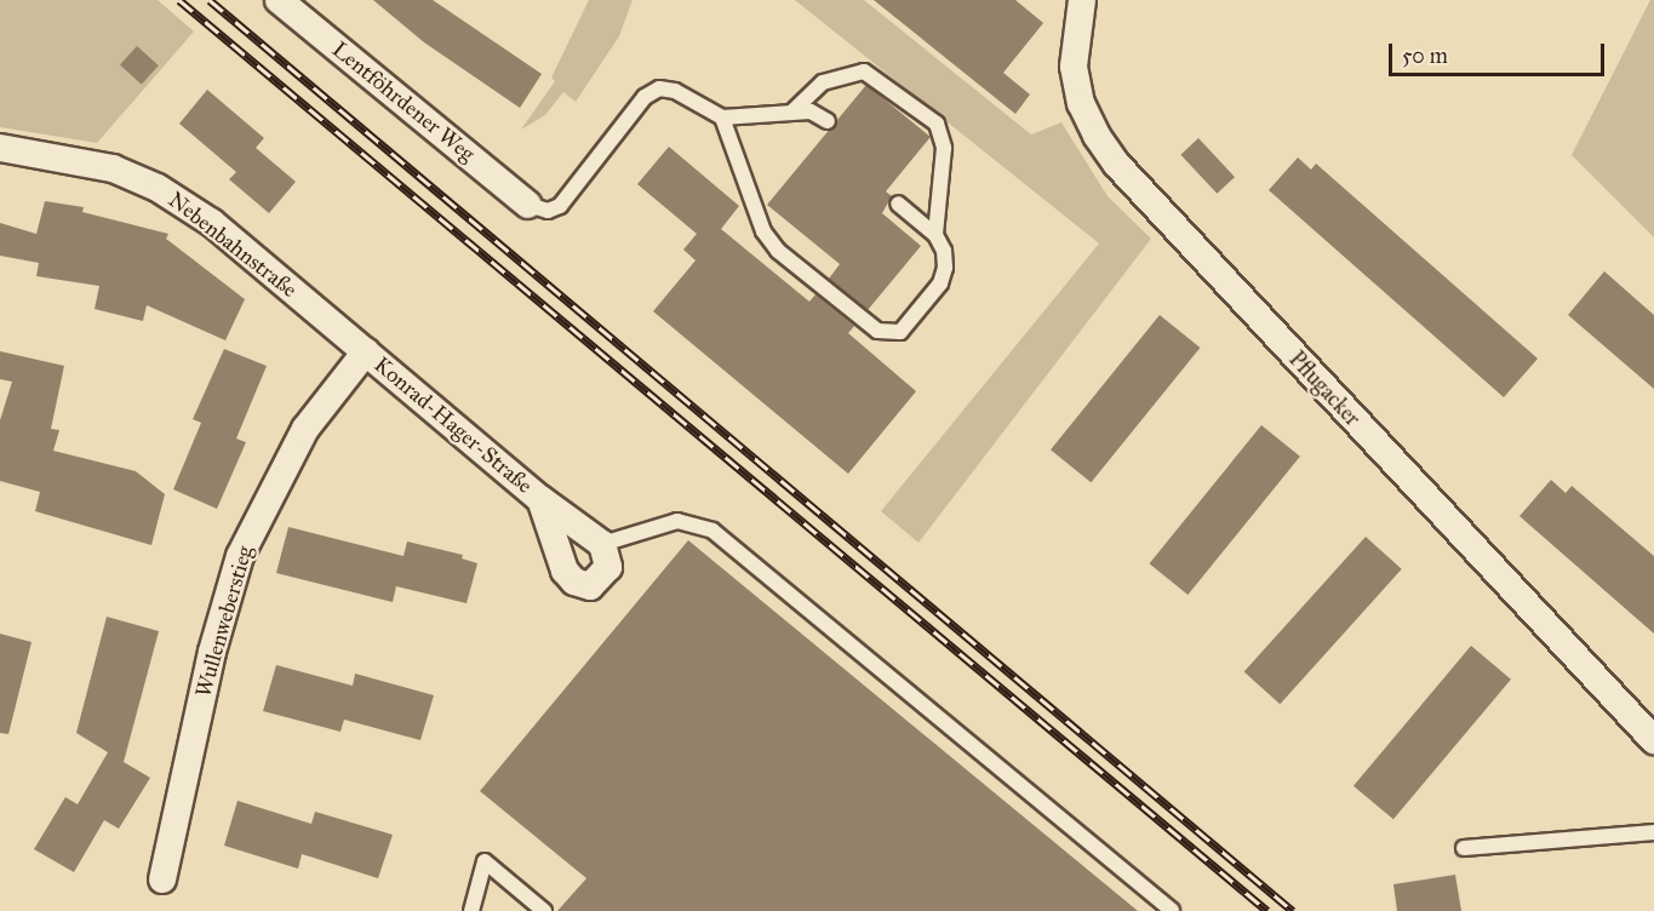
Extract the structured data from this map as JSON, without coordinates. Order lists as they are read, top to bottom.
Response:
{
  "streets": {
    "street": [
      "Lentföhrdener Weg",
      "Nebenbahnstraße",
      "Pflugacker",
      "Konrad-Hager-Straße",
      "Wullenweberstieg"
    ]
  },
  "crossings": [
    ["Nebenbahnstraße", "Konrad-Hager-Straße"],
    ["Nebenbahnstraße", "Wullenweberstieg"],
    ["Konrad-Hager-Straße", "Wullenweberstieg"]
  ],
  "scale_bar": "50 m"
}
